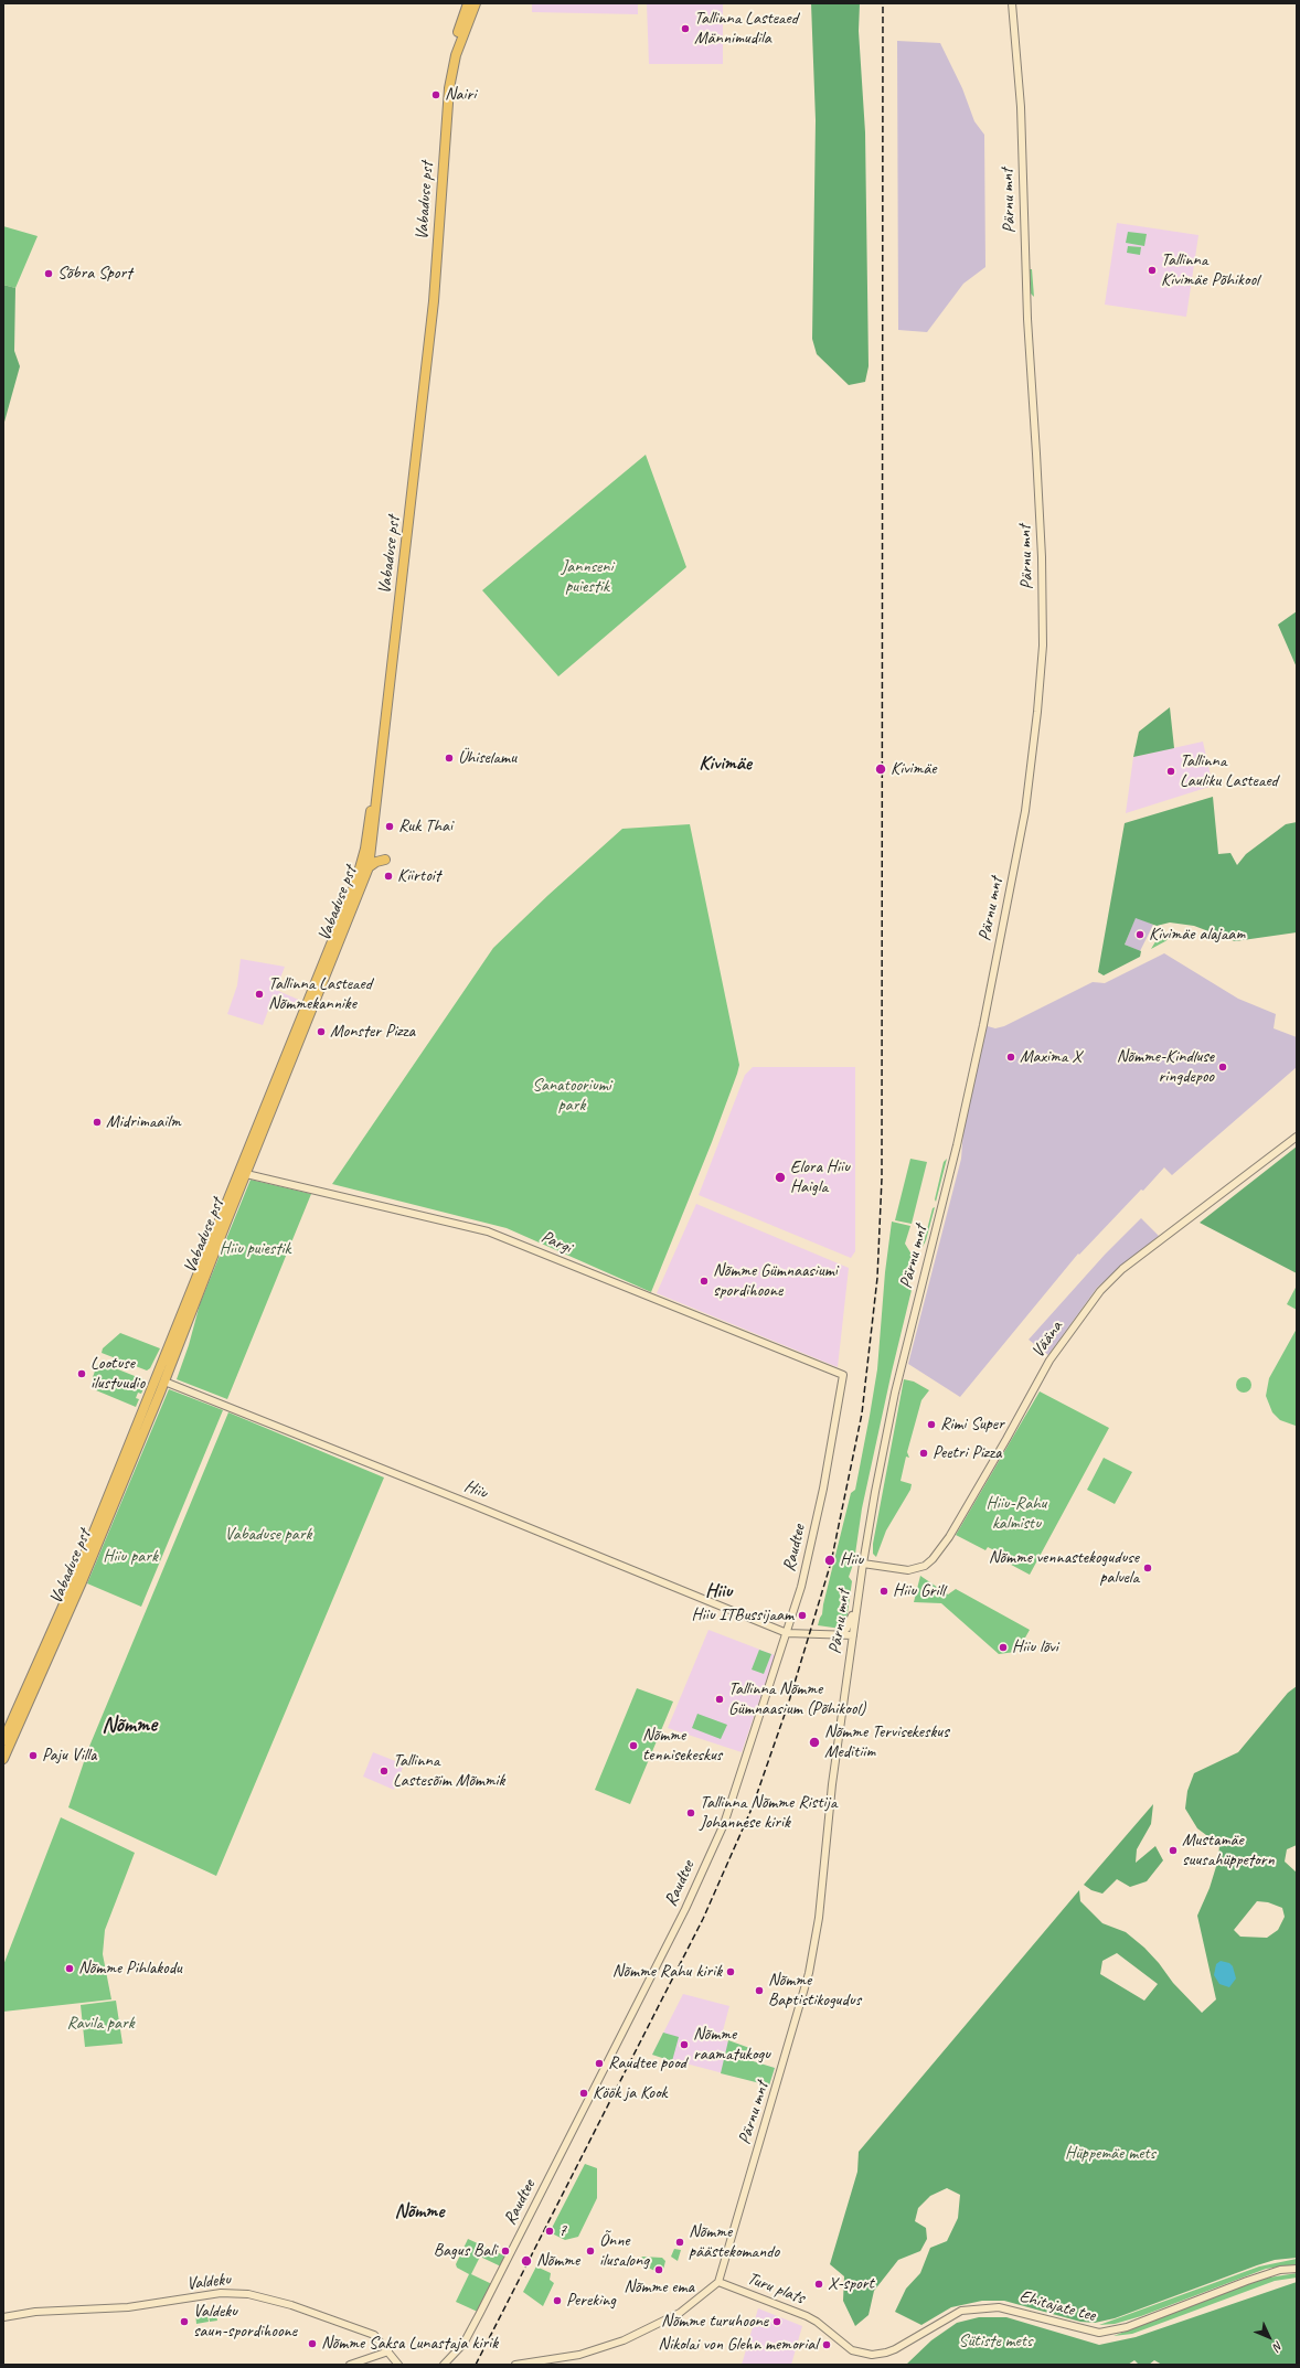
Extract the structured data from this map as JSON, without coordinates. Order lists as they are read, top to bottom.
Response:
{
  "streets": {
    "highway": ["Vabaduse pst"],
    "street": [
      "Pärnu mnt",
      "Pargi",
      "Vääna",
      "Hiiu",
      "Raudtee",
      "Valdeku",
      "Turu plats",
      "Ehitajate tee"
    ]
  },
  "crossings": [
    ["Vabaduse pst", "Pargi"],
    ["Vabaduse pst", "Hiiu"],
    ["Pärnu mnt", "Vääna"],
    ["Pärnu mnt", "Hiiu"],
    ["Pärnu mnt", "Turu plats"],
    ["Pargi", "Raudtee"],
    ["Hiiu", "Raudtee"],
    ["Turu plats", "Ehitajate tee"]
  ],
  "districts": [
    "Kivimäe",
    "Hiiu",
    "Nõmme",
    "Nõmme"
  ],
  "parks": [
    "Jannseni puiestik",
    "Sanatooriumi park",
    "Hiiu puiestik",
    "Hiiu-Rahu kalmistu",
    "Vabaduse park",
    "Hiiu park",
    "Ravila park",
    "Hüppemäe mets",
    "Sütiste mets"
  ],
  "places": [
    "Tallinna Lasteaed Männimudila",
    "Nairi",
    "Tallinna Kivimäe Põhikool",
    "Sõbra Sport",
    "Ühiselamu",
    "Kivimäe",
    "Tallinna Lauliku Lasteaed",
    "Ruk Thai",
    "Kiirtoit",
    "Kivimäe alajaam",
    "Tallinna Lasteaed Nõmmekannike",
    "Monster Pizza",
    "Maxima X",
    "Nõmme-Kindluse ringdepoo",
    "Midrimaailm",
    "Elora Hiiu Haigla",
    "Nõmme Gümnaasiumi spordihoone",
    "Lootuse ilustuudio",
    "Rimi Super",
    "Peetri Pizza",
    "Hiiu",
    "Nõmme vennastekoguduse palvela",
    "Hiiu Grill",
    "Hiiu ITBussijaam",
    "Hiiu lõvi",
    "Tallinna Nõmme Gümnaasium (Põhikool)",
    "Nõmme Tervisekeskus Meditiim",
    "Nõmme tennisekeskus",
    "Paju Villa",
    "Tallinna Lastesõim Mõmmik",
    "Tallinna Nõmme Ristija Johannese kirik",
    "Mustamäe suusahüppetorn",
    "Nõmme Pihlakodu",
    "Nõmme Rahu kirik",
    "Nõmme Baptistikogudus",
    "Nõmme raamatukogu",
    "Raudtee pood",
    "Köök ja Kook",
    "7",
    "Nõmme päästekomando",
    "Bagus Bali",
    "Õnne ilusalong",
    "Nõmme",
    "Nõmme ema",
    "X-sport",
    "Pereking",
    "Valdeku saun-spordihoone",
    "Nõmme turuhoone",
    "Nõmme Saksa Lunastaja kirik",
    "Nikolai von Glehn memorial"
  ],
  "north": "bottom right"
}
